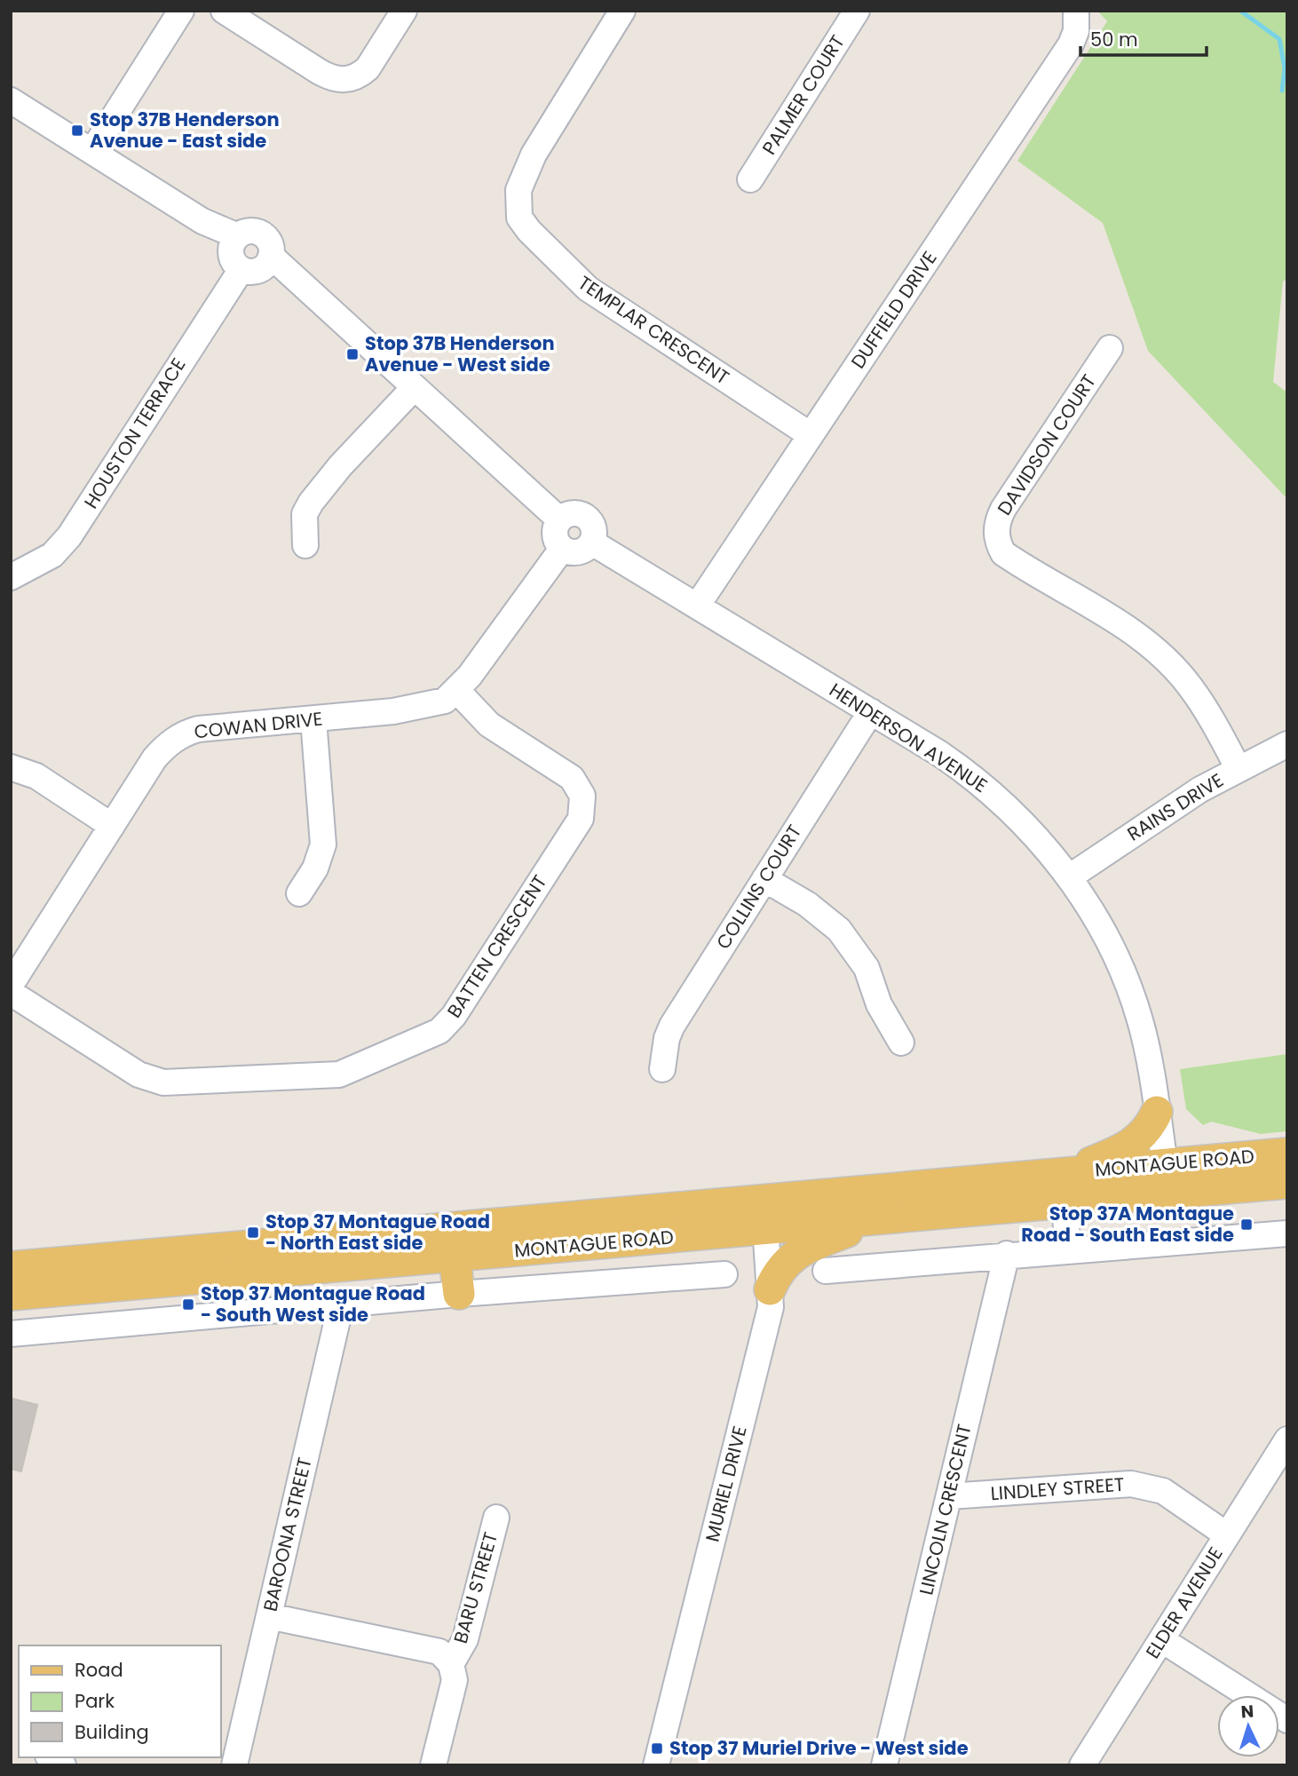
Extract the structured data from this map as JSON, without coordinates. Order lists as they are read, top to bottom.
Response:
{
  "streets": {
    "main road": ["MONTAGUE ROAD"],
    "street": [
      "PALMER COURT",
      "DUFFIELD DRIVE",
      "TEMPLAR CRESCENT",
      "HOUSTON TERRACE",
      "DAVIDSON COURT",
      "COWAN DRIVE",
      "HENDERSON AVENUE",
      "RAINS DRIVE",
      "COLLINS COURT",
      "BATTEN CRESCENT",
      "MURIEL DRIVE",
      "LINDLEY STREET",
      "LINCOLN CRESCENT",
      "BAROONA STREET",
      "BARU STREET",
      "ELDER AVENUE"
    ]
  },
  "crossings": [
    ["DUFFIELD DRIVE", "TEMPLAR CRESCENT"],
    ["DUFFIELD DRIVE", "HENDERSON AVENUE"],
    ["DAVIDSON COURT", "RAINS DRIVE"],
    ["COWAN DRIVE", "HENDERSON AVENUE"],
    ["COWAN DRIVE", "BATTEN CRESCENT"],
    ["HENDERSON AVENUE", "RAINS DRIVE"],
    ["HENDERSON AVENUE", "COLLINS COURT"],
    ["HENDERSON AVENUE", "MONTAGUE ROAD"],
    ["MONTAGUE ROAD", "MURIEL DRIVE"],
    ["LINDLEY STREET", "LINCOLN CRESCENT"],
    ["LINDLEY STREET", "ELDER AVENUE"]
  ],
  "places": {
    "transit": [
      "Stop 37B Henderson Avenue - East side",
      "Stop 37B Henderson Avenue - West side",
      "Stop 37A Montague Road - South East side",
      "Stop 37 Montague Road - North East side",
      "Stop 37 Montague Road - South West side",
      "Stop 37 Muriel Drive - West side"
    ]
  },
  "legend": ["Road", "Park", "Building"],
  "scale_bar": "50 m",
  "north": "top"
}
